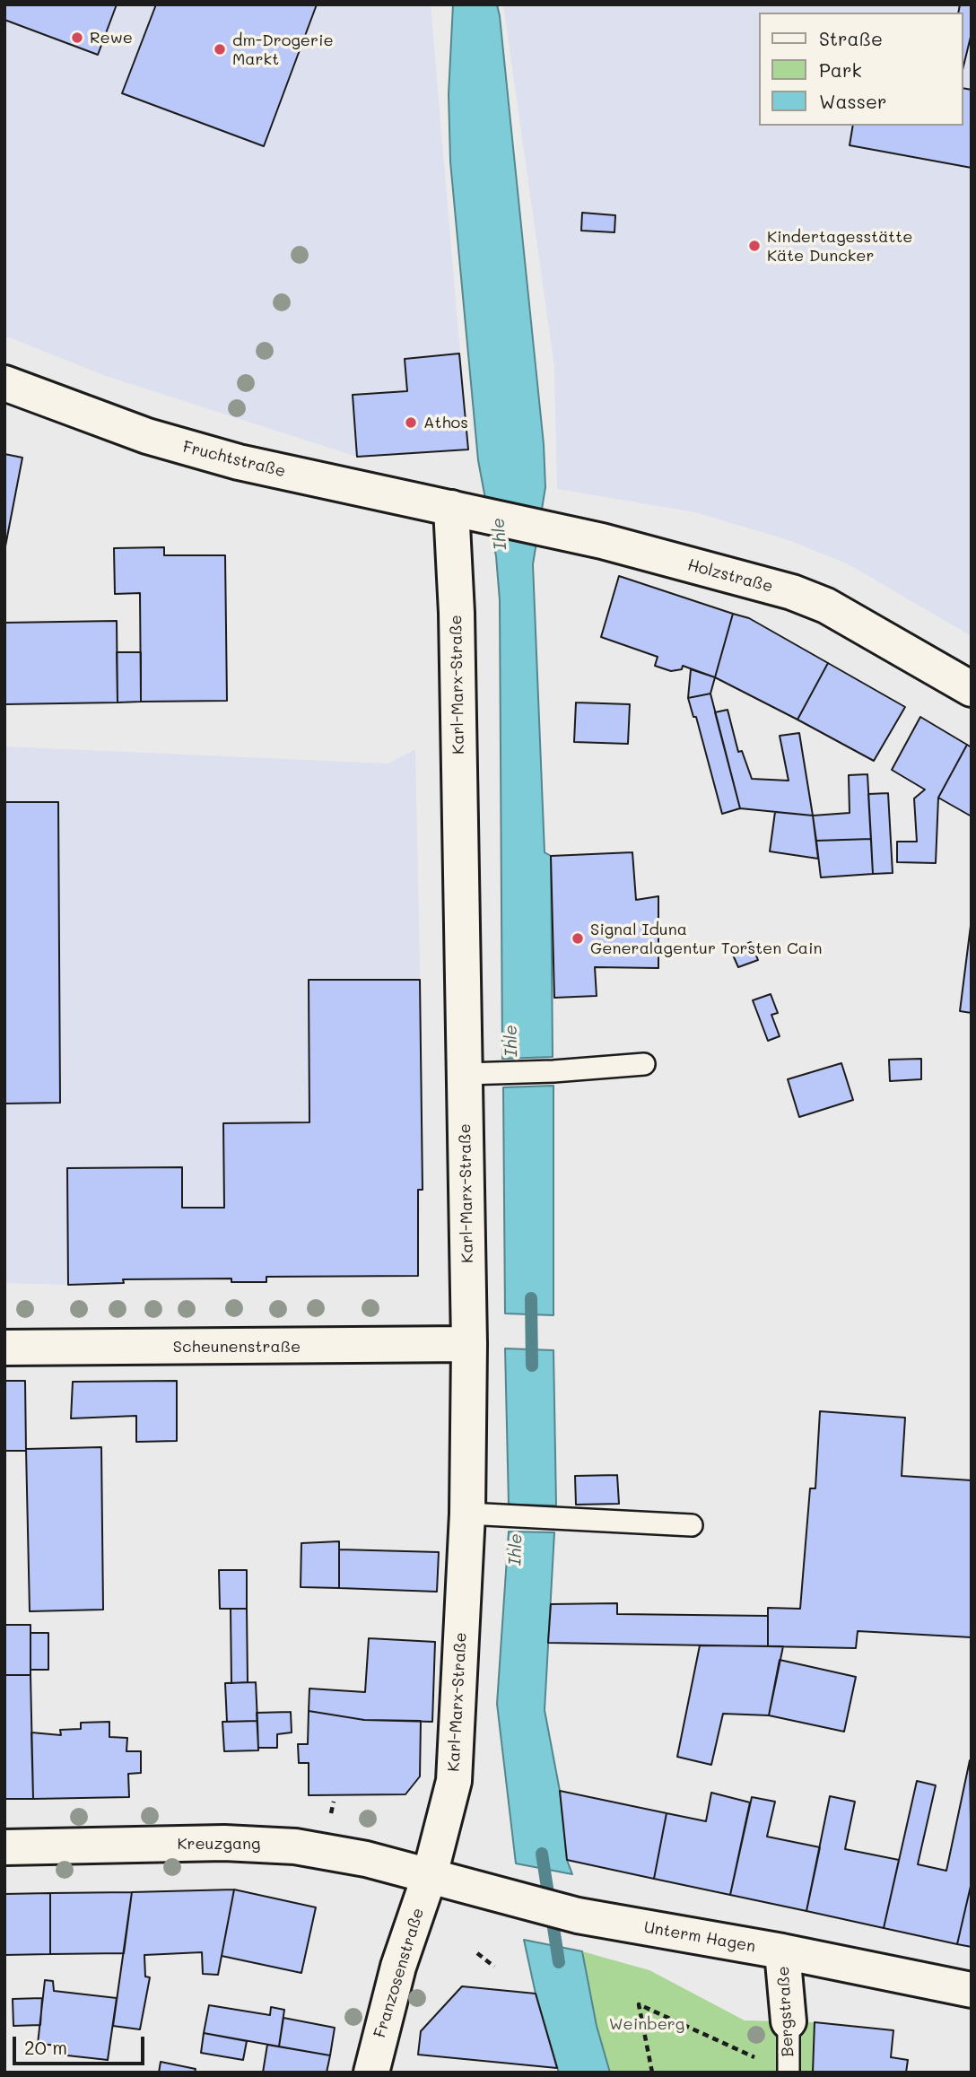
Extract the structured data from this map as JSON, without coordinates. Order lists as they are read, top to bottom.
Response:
{
  "streets": {
    "street": [
      "Fruchtstraße",
      "Holzstraße",
      "Karl-Marx-Straße",
      "Scheunenstraße",
      "Kreuzgang",
      "Unterm Hagen",
      "Franzosenstraße",
      "Bergstraße"
    ]
  },
  "crossings": [
    ["Fruchtstraße", "Holzstraße"],
    ["Fruchtstraße", "Karl-Marx-Straße"],
    ["Holzstraße", "Karl-Marx-Straße"],
    ["Karl-Marx-Straße", "Scheunenstraße"],
    ["Karl-Marx-Straße", "Kreuzgang"],
    ["Karl-Marx-Straße", "Unterm Hagen"],
    ["Karl-Marx-Straße", "Franzosenstraße"],
    ["Kreuzgang", "Unterm Hagen"],
    ["Kreuzgang", "Franzosenstraße"],
    ["Unterm Hagen", "Franzosenstraße"],
    ["Unterm Hagen", "Bergstraße"]
  ],
  "water": ["Ihle"],
  "parks": ["Weinberg"],
  "places": [
    "Rewe",
    "dm-Drogerie Markt",
    "Kindertagesstätte Käte Duncker",
    "Athos",
    "Signal Iduna Generalagentur Torsten Cain"
  ],
  "legend": ["Straße", "Park", "Wasser"],
  "scale_bar": "20 m"
}
